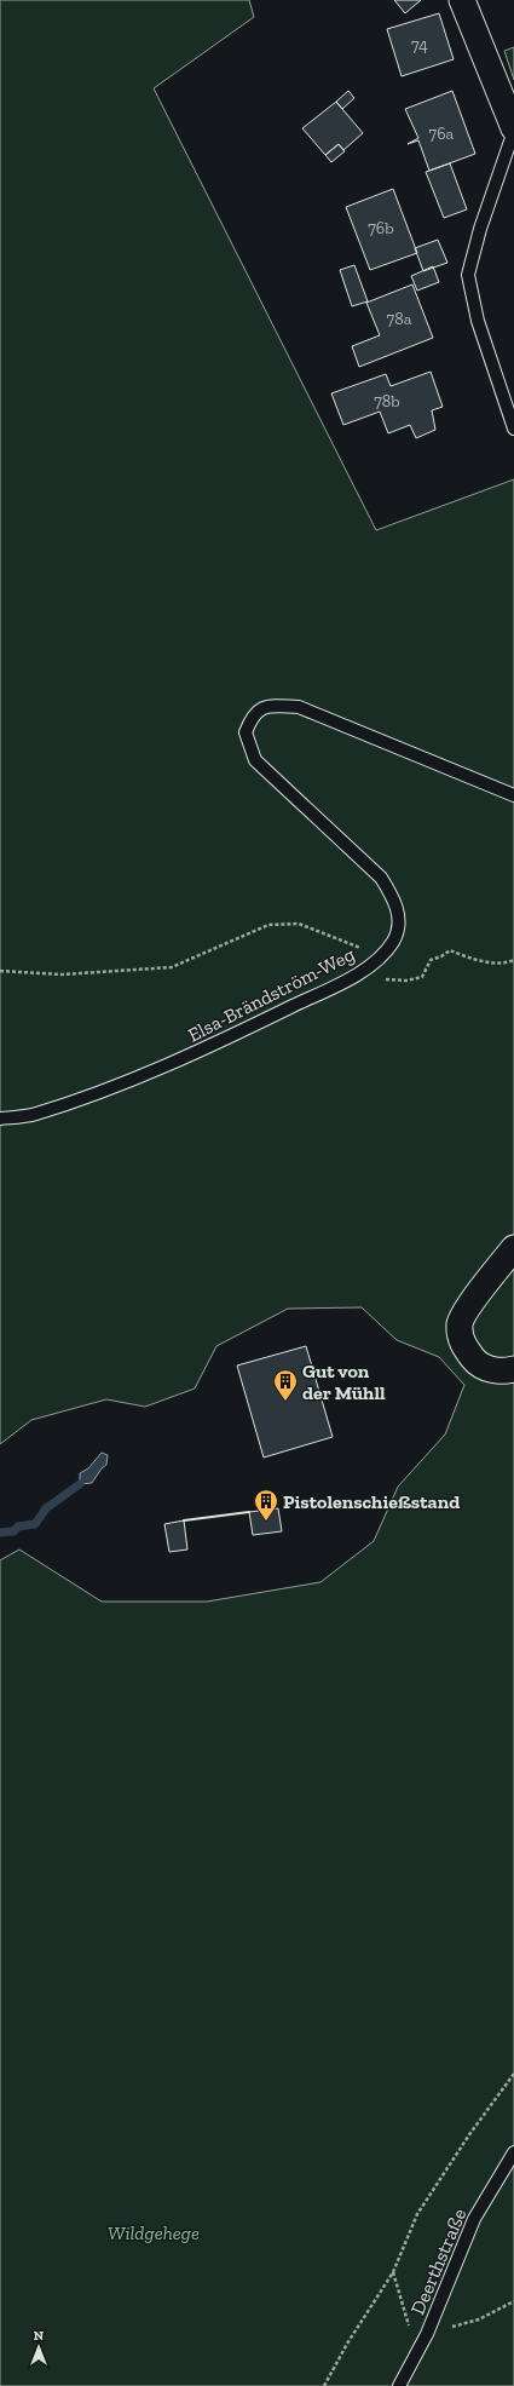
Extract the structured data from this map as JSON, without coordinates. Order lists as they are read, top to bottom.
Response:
{
  "streets": {
    "lane": ["Elsa-Brändström-Weg", "Deerthstraße"]
  },
  "parks": ["Wildgehege"],
  "places": {
    "building": ["Gut von der Mühll", "Pistolenschießstand"]
  },
  "house_numbers": [
    "74",
    "76a",
    "76b",
    "78a",
    "78b"
  ],
  "north": "top"
}
